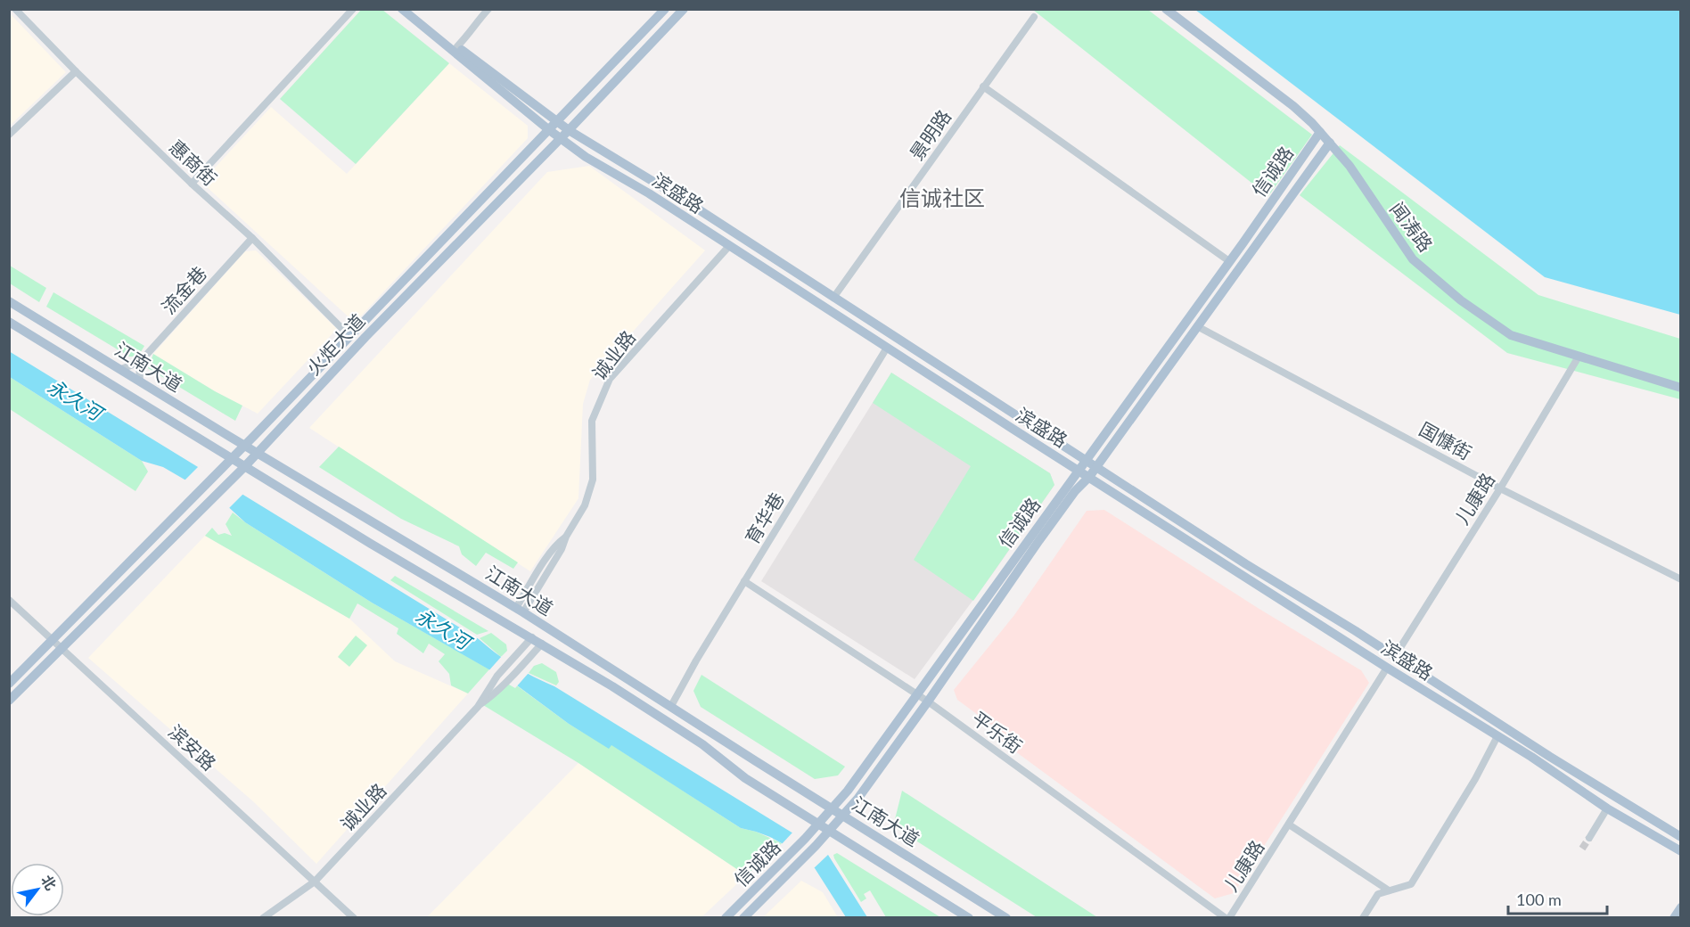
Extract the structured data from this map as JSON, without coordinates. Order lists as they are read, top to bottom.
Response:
{
  "streets": {
    "main road": [
      "信诚路",
      "滨盛路",
      "闻涛路",
      "火炬大道",
      "江南大道"
    ],
    "street": [
      "景明路",
      "惠商街",
      "流金巷",
      "诚业路",
      "国慷街",
      "儿康路",
      "育华巷",
      "平乐街",
      "滨安路"
    ]
  },
  "crossings": [
    ["景明路", "滨盛路"],
    ["惠商街", "流金巷"],
    ["惠商街", "火炬大道"],
    ["信诚路", "滨盛路"],
    ["信诚路", "闻涛路"],
    ["信诚路", "江南大道"],
    ["信诚路", "国慷街"],
    ["信诚路", "平乐街"],
    ["滨盛路", "火炬大道"],
    ["滨盛路", "诚业路"],
    ["滨盛路", "儿康路"],
    ["滨盛路", "育华巷"],
    ["闻涛路", "儿康路"],
    ["流金巷", "江南大道"],
    ["火炬大道", "江南大道"],
    ["火炬大道", "滨安路"],
    ["诚业路", "江南大道"],
    ["诚业路", "滨安路"],
    ["江南大道", "育华巷"],
    ["国慷街", "儿康路"],
    ["儿康路", "平乐街"],
    ["育华巷", "平乐街"]
  ],
  "districts": ["信诚社区"],
  "water": ["永久河"],
  "scale_bar": "100 m",
  "north": "top right"
}
